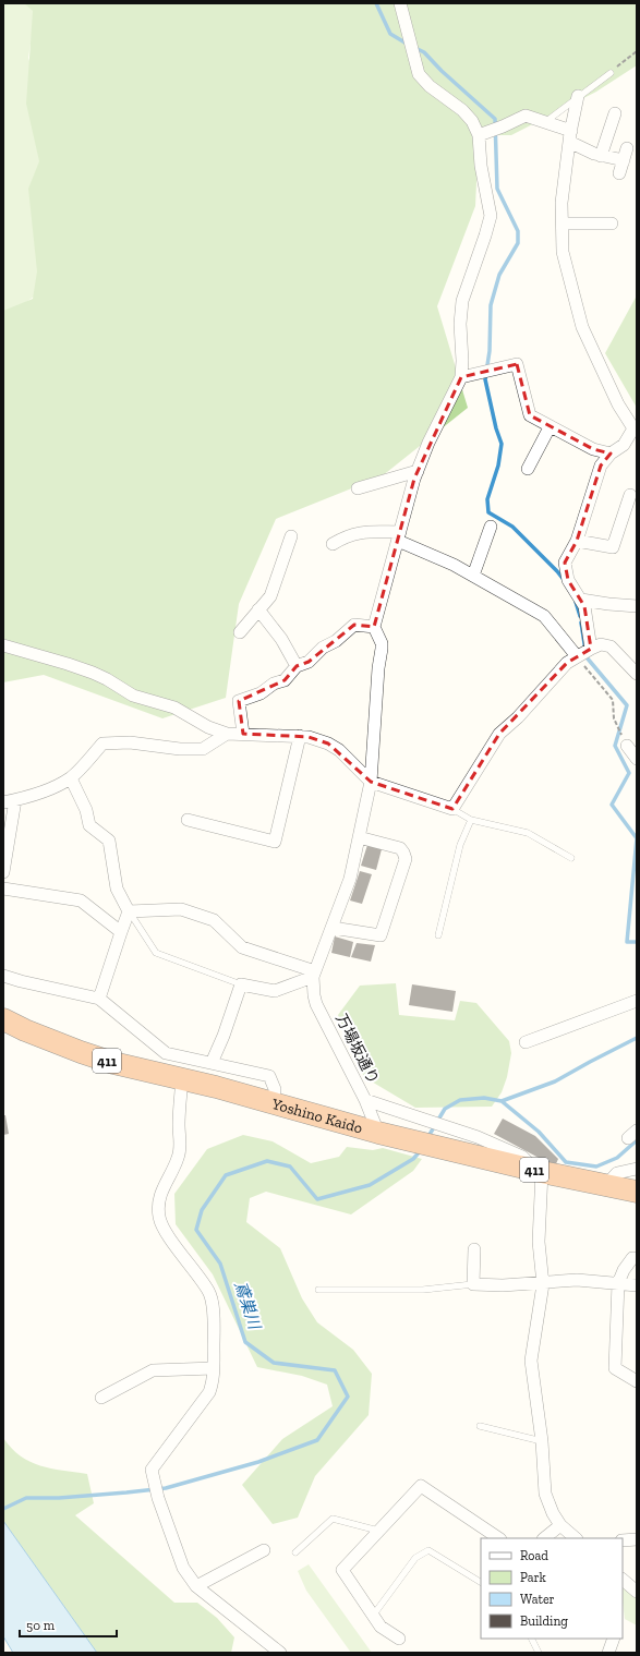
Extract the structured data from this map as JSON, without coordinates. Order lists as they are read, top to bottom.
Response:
{
  "streets": {
    "highway": ["411", "Yoshino Kaido"],
    "street": ["万場坂通り"]
  },
  "crossings": [
    ["万場坂通り", "Yoshino Kaido"]
  ],
  "water": ["鳶巣川"],
  "legend": [
    "Road",
    "Park",
    "Water",
    "Building"
  ],
  "scale_bar": "50 m"
}
